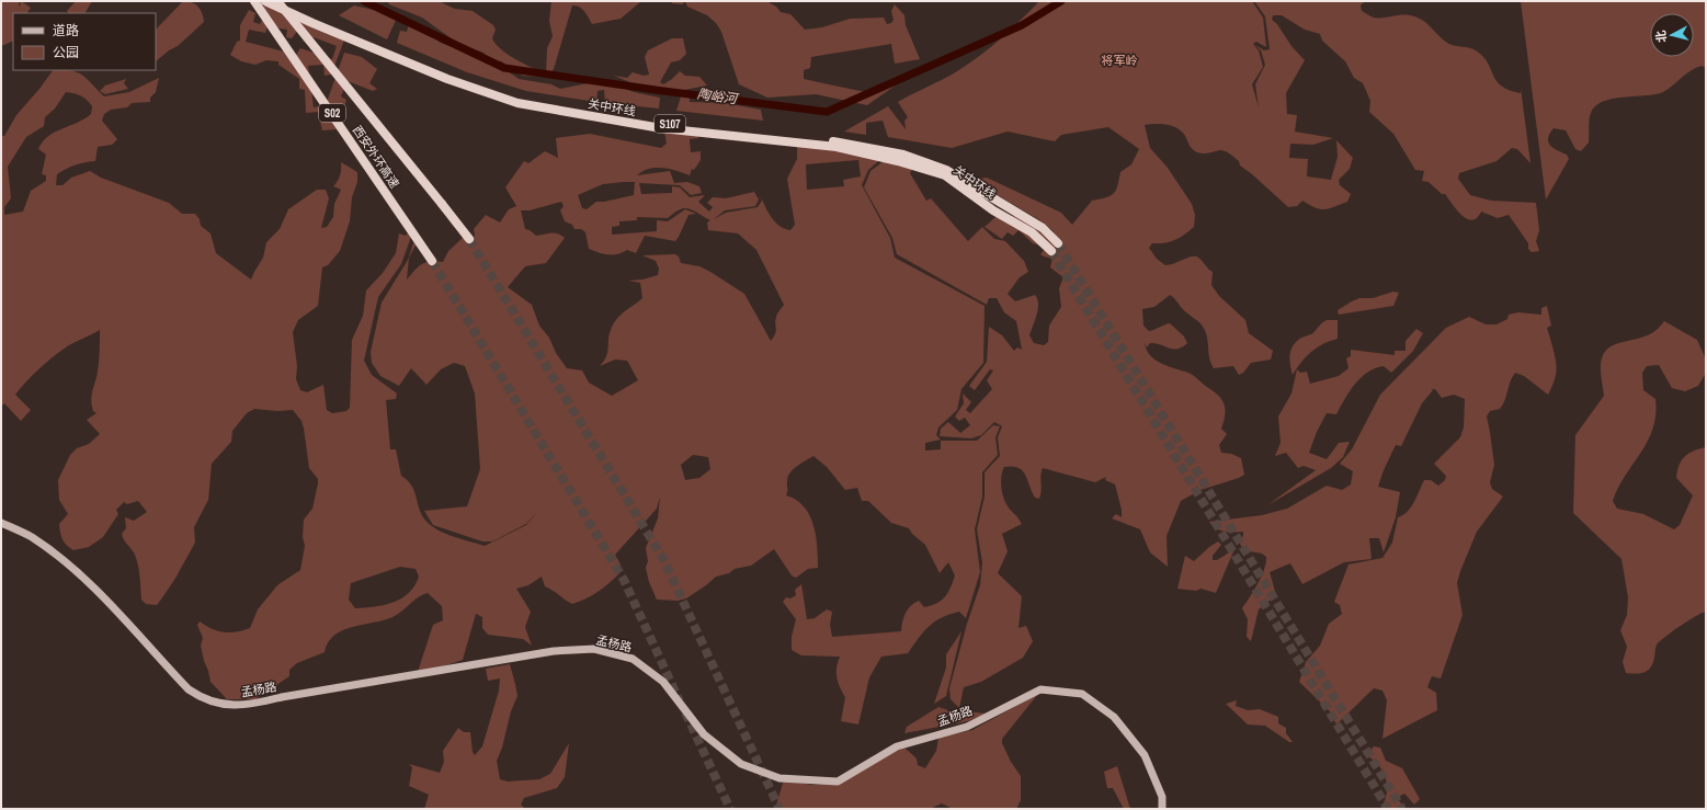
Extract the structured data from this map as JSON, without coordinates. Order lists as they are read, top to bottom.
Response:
{
  "streets": {
    "highway": [
      "关中环线",
      "S02",
      "S107",
      "西安外环高速"
    ],
    "main road": ["孟杨路"]
  },
  "crossings": [
    ["关中环线", "西安外环高速"]
  ],
  "water": ["陶峪河"],
  "parks": ["将军岭"],
  "legend": ["道路", "公园"],
  "north": "left"
}
